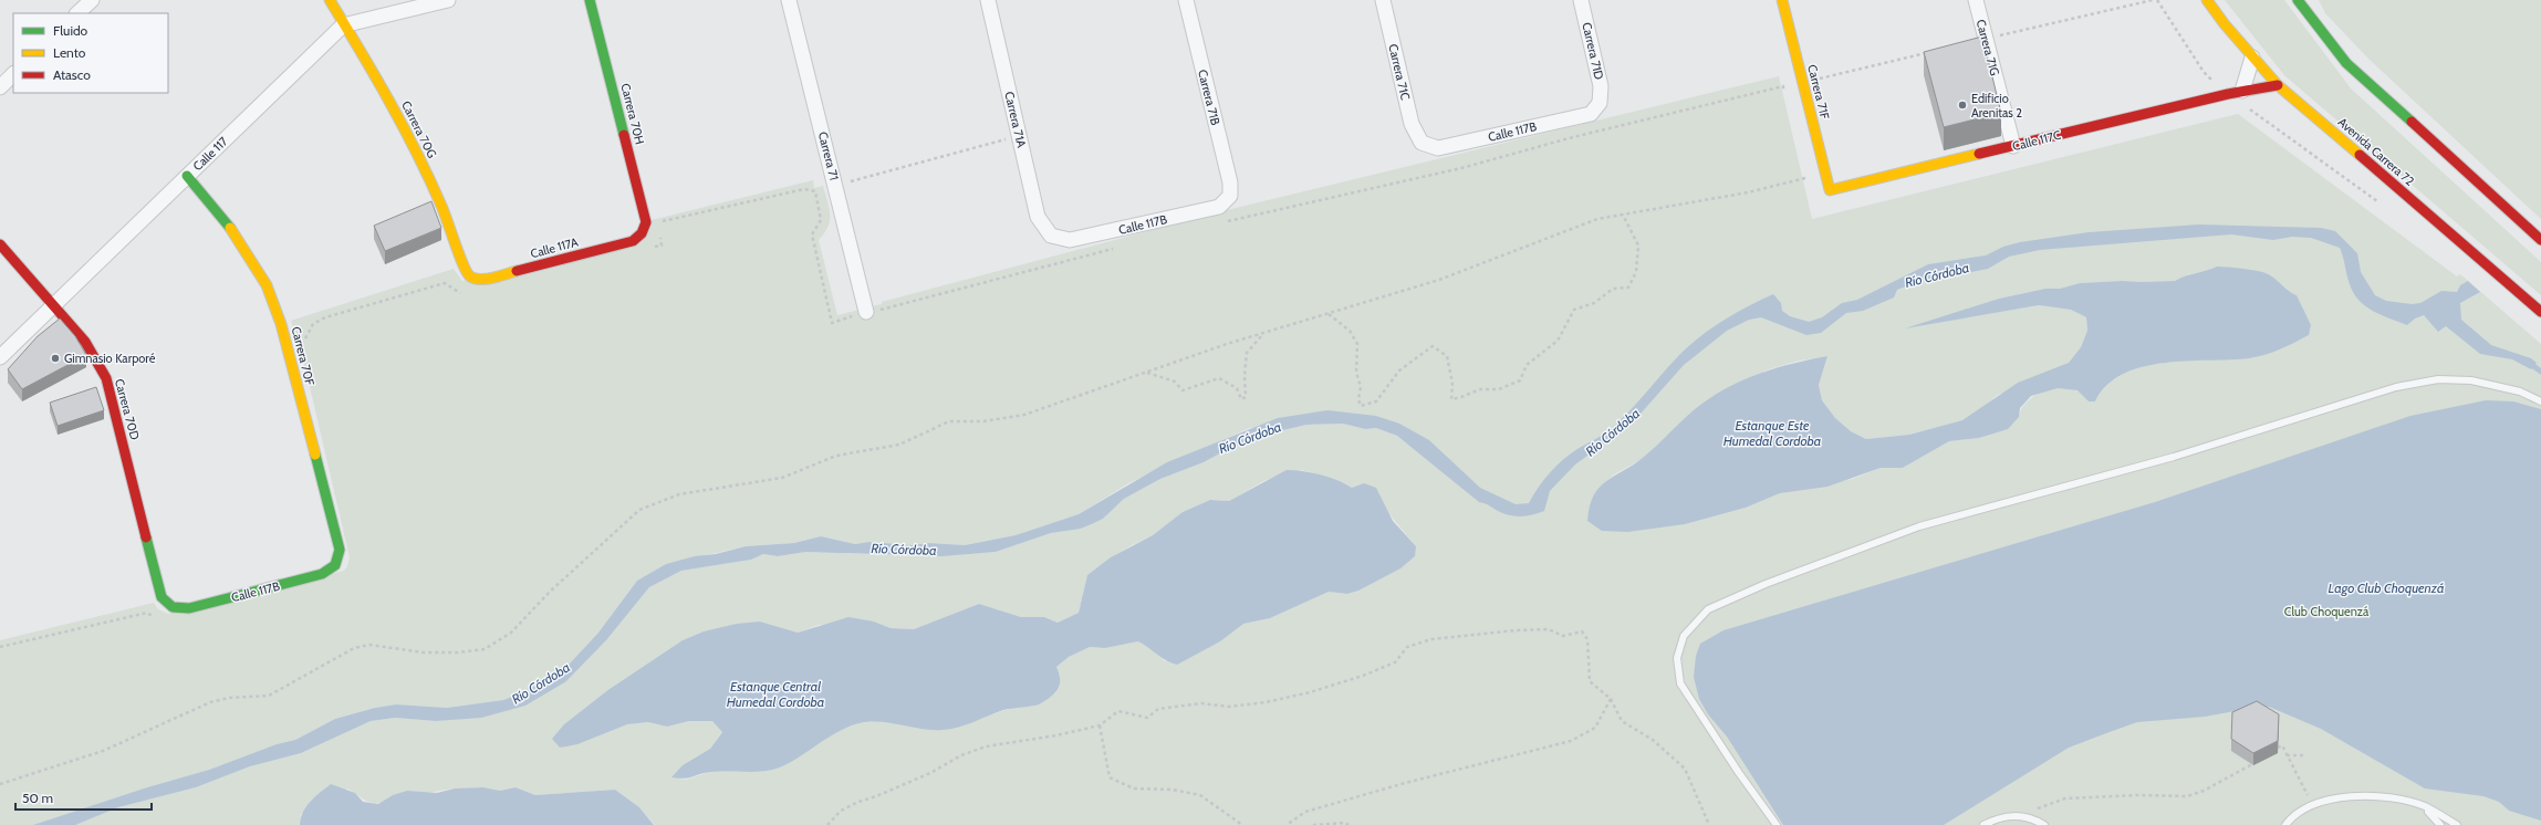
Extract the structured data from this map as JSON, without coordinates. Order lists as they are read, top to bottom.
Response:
{
  "streets": {
    "main road": [
      "Carrera 71F",
      "Carrera 70H",
      "Carrera 70G",
      "Calle 117B",
      "Calle 117C",
      "Avenida Carrera 72",
      "Calle 117A",
      "Carrera 70F",
      "Carrera 70D"
    ],
    "street": [
      "Carrera 71G",
      "Carrera 71D",
      "Carrera 71C",
      "Carrera 71B",
      "Carrera 71A",
      "Calle 117",
      "Carrera 71"
    ]
  },
  "crossings": [
    ["Carrera 71G", "Calle 117C"],
    ["Carrera 71D", "Calle 117B"],
    ["Carrera 71C", "Calle 117B"],
    ["Carrera 71F", "Calle 117C"],
    ["Carrera 71B", "Calle 117B"],
    ["Carrera 70H", "Calle 117A"],
    ["Carrera 71A", "Calle 117B"],
    ["Carrera 70G", "Calle 117"],
    ["Carrera 70G", "Calle 117A"],
    ["Calle 117B", "Carrera 70F"],
    ["Calle 117B", "Carrera 70D"],
    ["Calle 117C", "Avenida Carrera 72"],
    ["Calle 117", "Carrera 70F"],
    ["Calle 117", "Carrera 70D"]
  ],
  "water": [
    "Río Córdoba",
    "Estanque Este Humedal Cordoba",
    "Lago Club Choquenzá",
    "Estanque Central Humedal Cordoba"
  ],
  "parks": ["Club Choquenzá"],
  "places": ["Edificio Arenitas 2", "Gimnasio Karporé"],
  "legend": ["Fluido", "Lento", "Atasco"],
  "scale_bar": "50 m"
}
